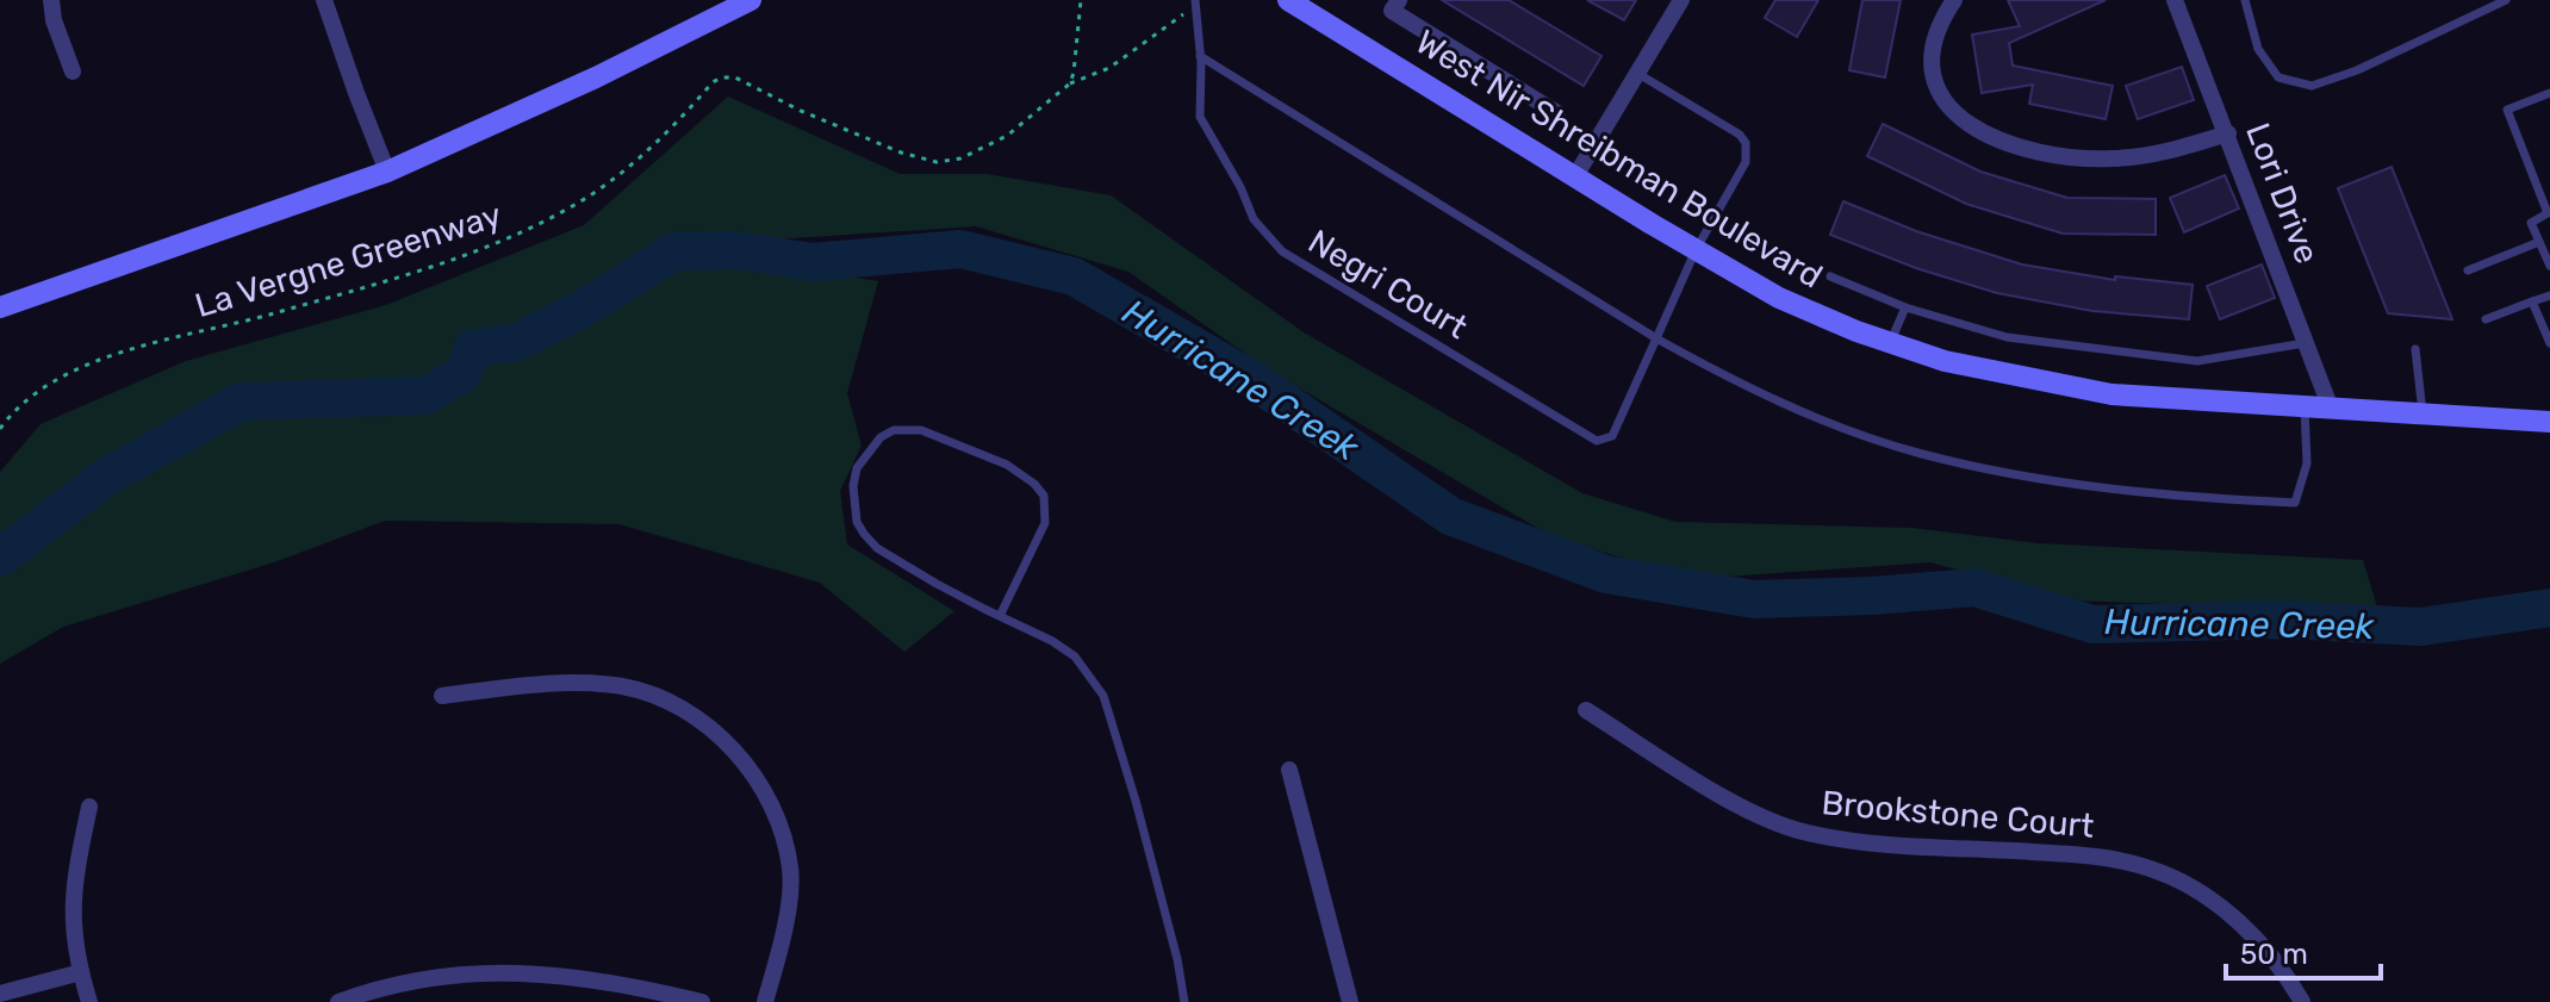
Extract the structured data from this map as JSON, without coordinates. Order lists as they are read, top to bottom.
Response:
{
  "streets": {
    "main road": ["West Nir Shreibman Boulevard"],
    "street": ["Lori Drive", "Brookstone Court"],
    "lane": ["Negri Court"],
    "path": ["La Vergne Greenway"]
  },
  "crossings": [
    ["West Nir Shreibman Boulevard", "Lori Drive"],
    ["West Nir Shreibman Boulevard", "Negri Court"]
  ],
  "water": ["Hurricane Creek"],
  "scale_bar": "50 m"
}
